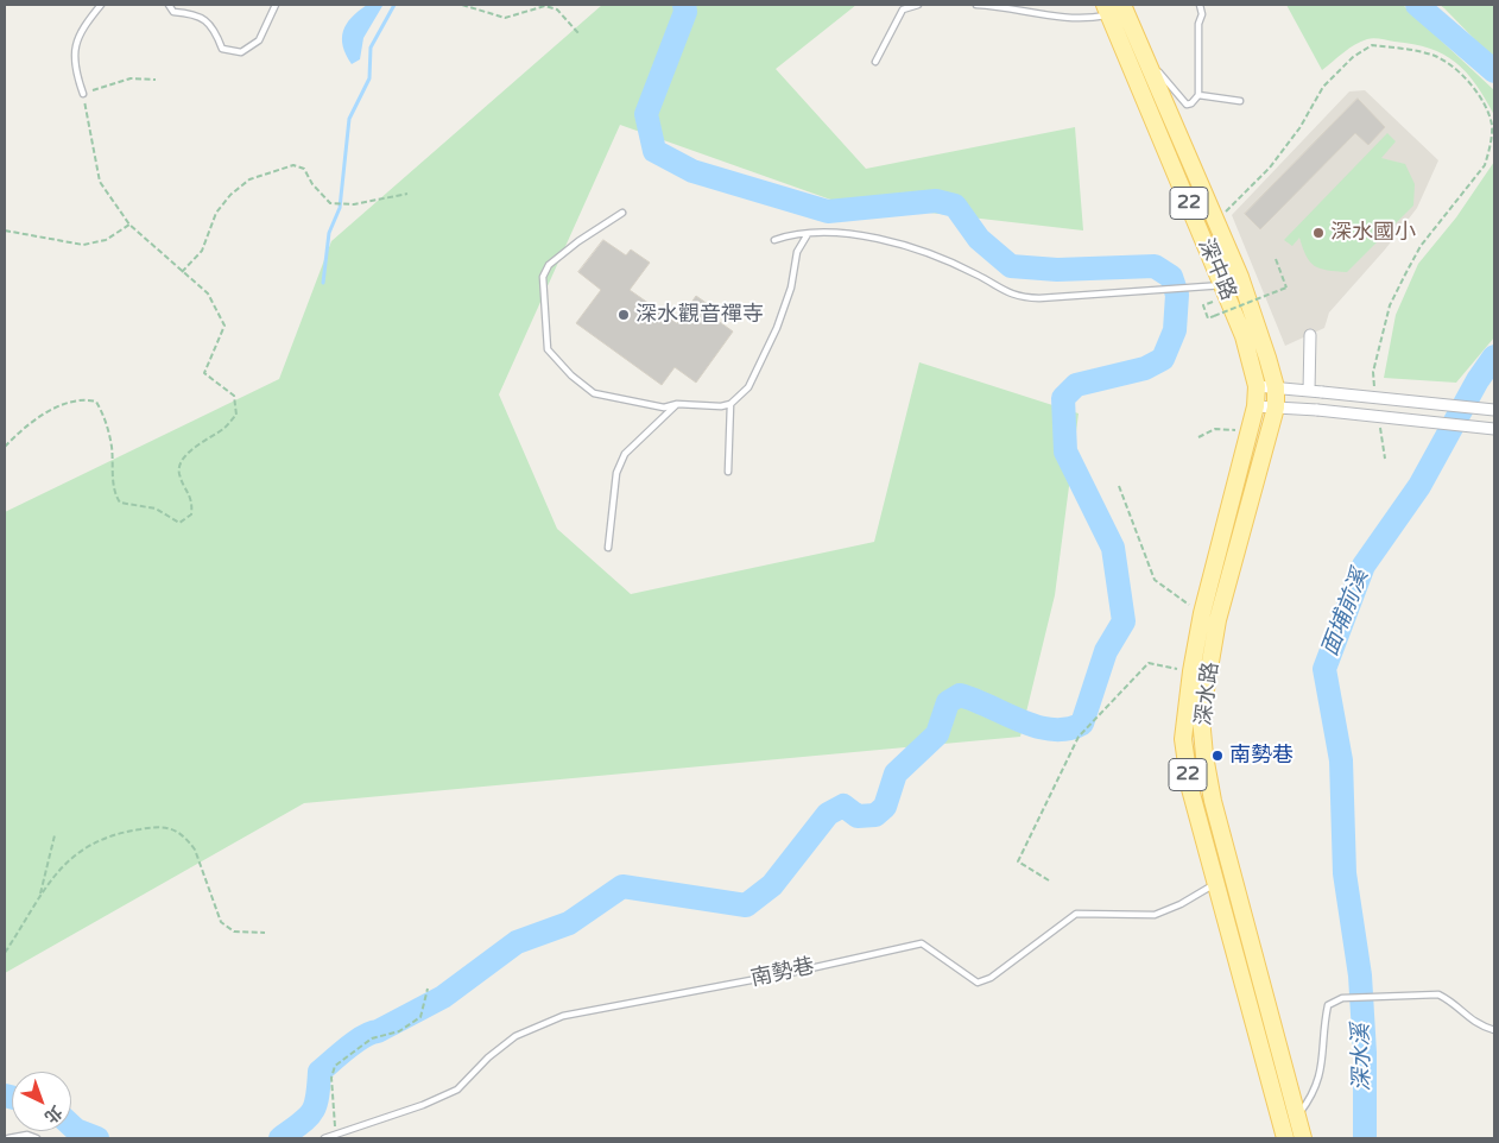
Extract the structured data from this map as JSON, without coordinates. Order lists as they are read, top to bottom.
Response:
{
  "streets": {
    "main road": ["22", "深中路", "深水路"],
    "lane": ["南勢巷"]
  },
  "crossings": [
    ["深中路", "深水路"],
    ["深水路", "南勢巷"]
  ],
  "water": ["面埔前溪", "深水溪"],
  "places": ["深水國小", "深水觀音禪寺", "南勢巷"],
  "north": "bottom right"
}
